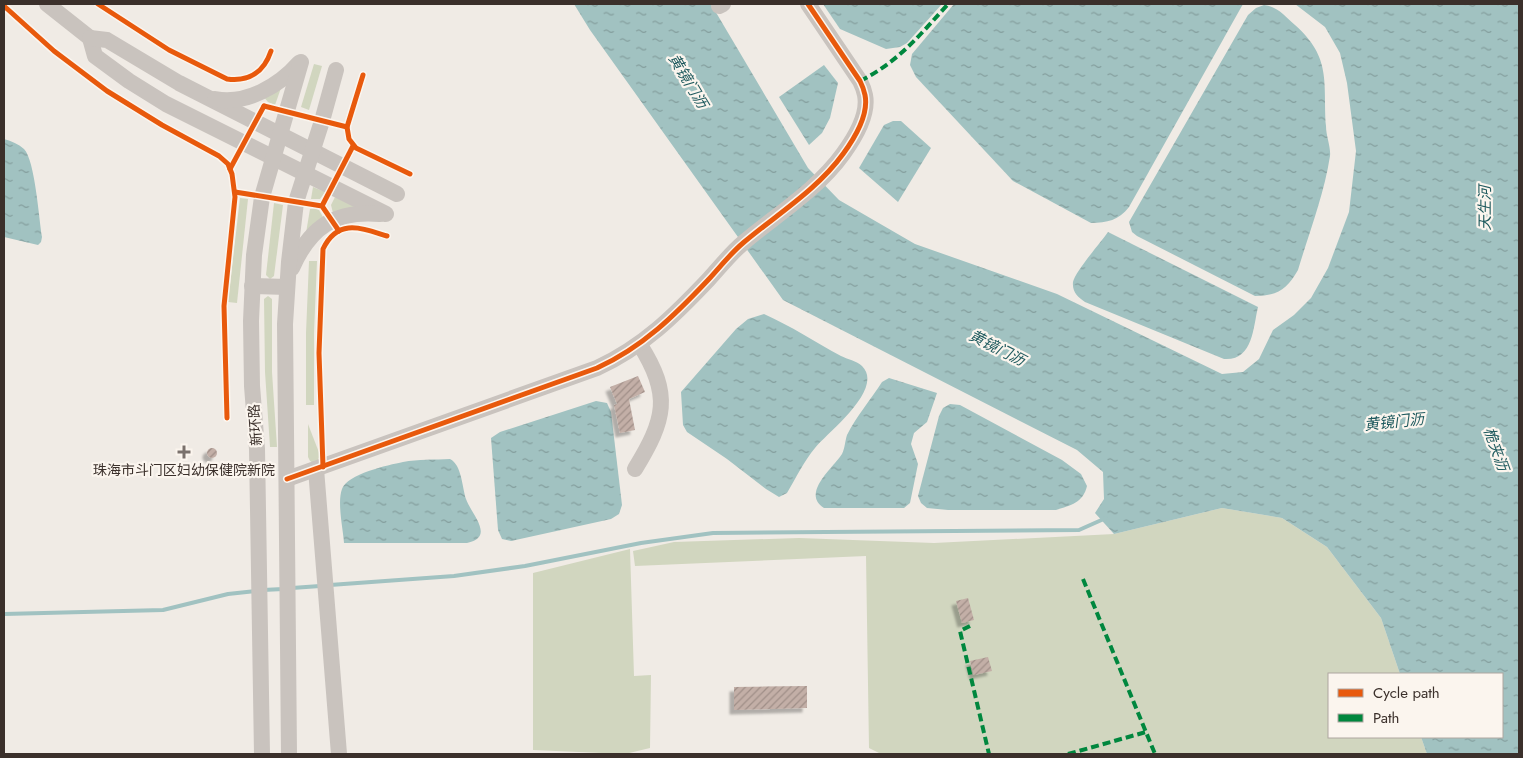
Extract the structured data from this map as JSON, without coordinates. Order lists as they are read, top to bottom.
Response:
{
  "streets": {
    "street": ["新环路"]
  },
  "water": ["黄镜门沥", "天生河", "桅夹沥"],
  "places": {
    "health": ["珠海市斗门区妇幼保健院新院"]
  },
  "legend": ["Cycle path", "Path"]
}
